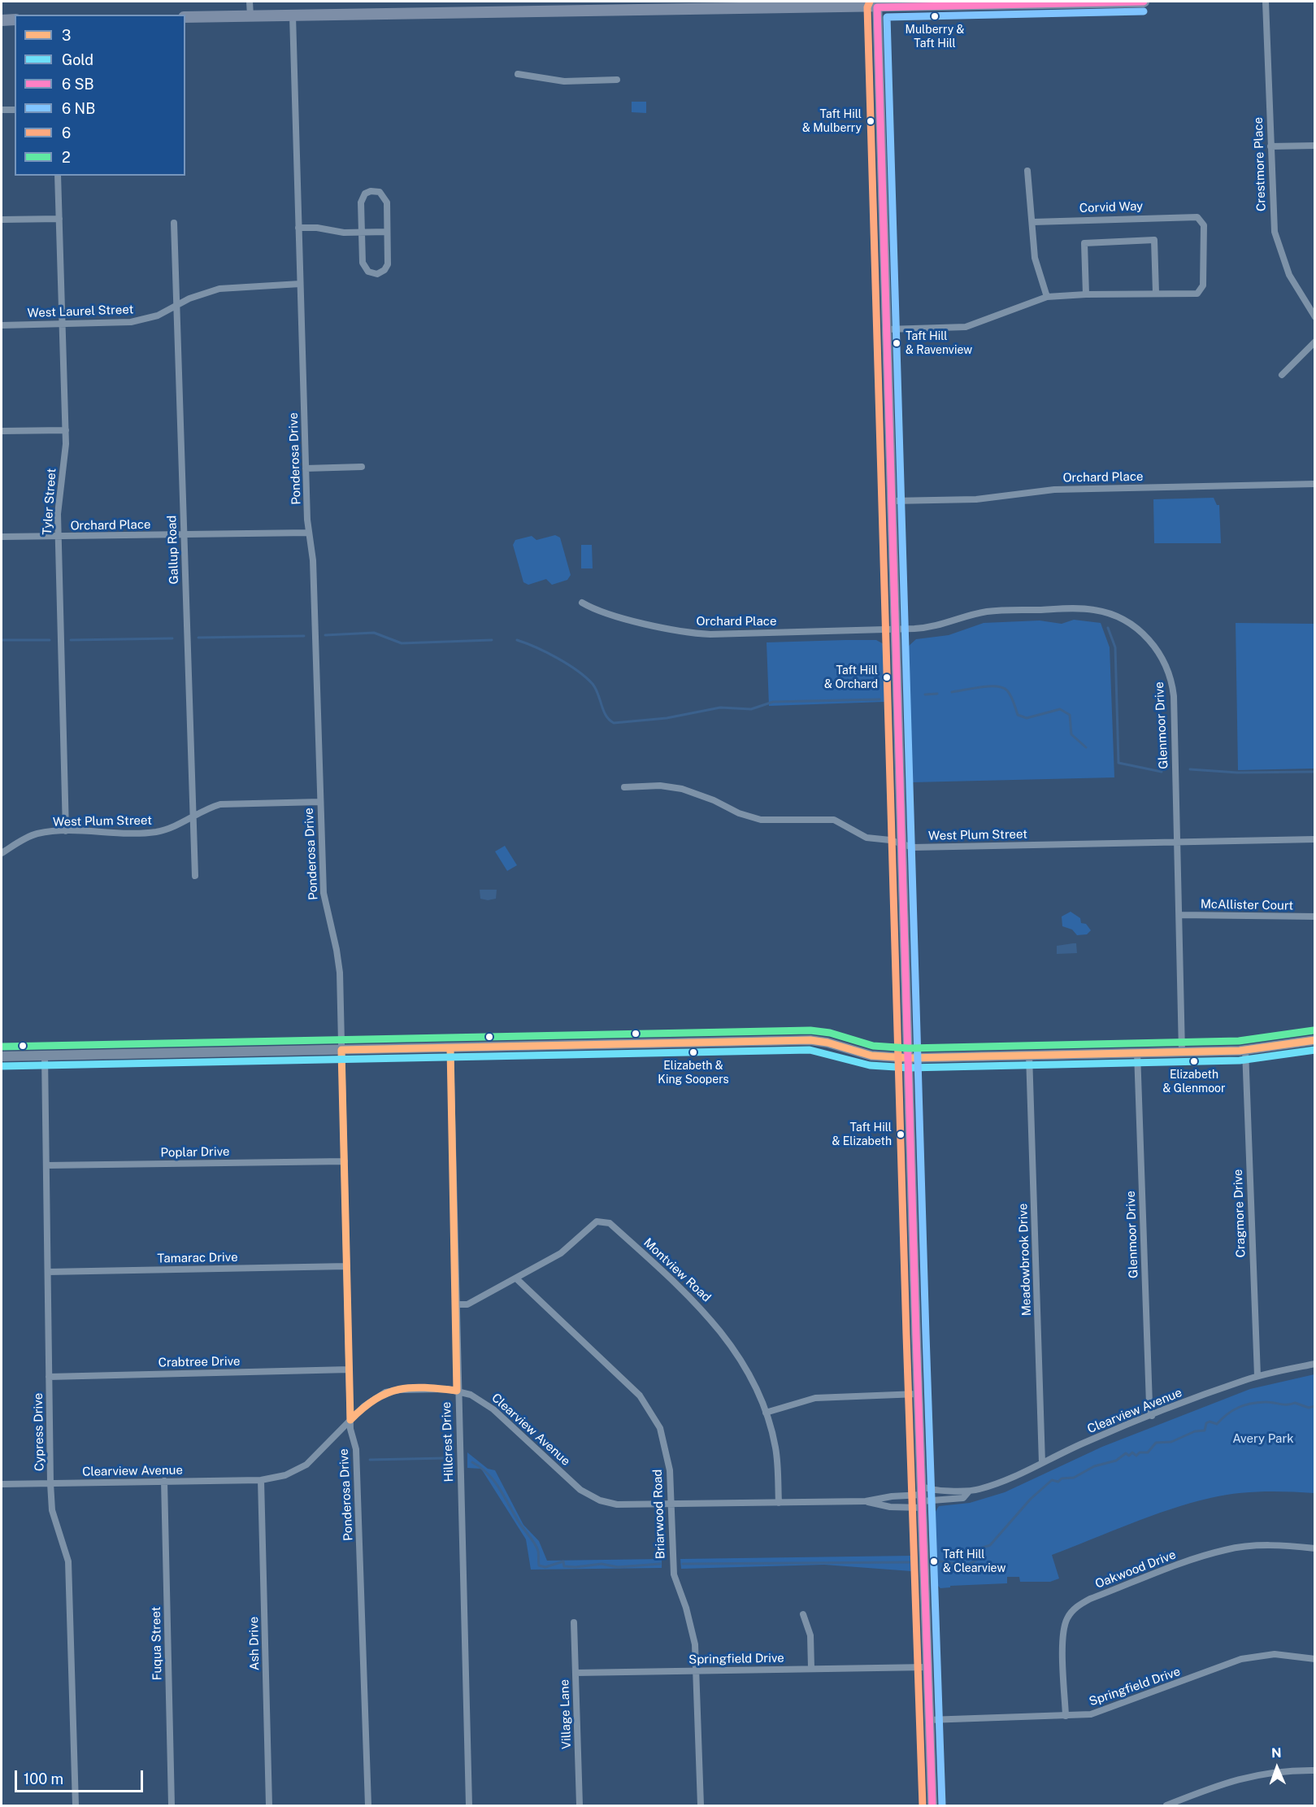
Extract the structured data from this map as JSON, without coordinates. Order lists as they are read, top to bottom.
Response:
{
  "streets": {
    "street": [
      "Crestmore Place",
      "Corvid Way",
      "West Laurel Street",
      "Ponderosa Drive",
      "Orchard Place",
      "Tyler Street",
      "Gallup Road",
      "Glenmoor Drive",
      "West Plum Street",
      "McAllister Court",
      "Poplar Drive",
      "Cragmore Drive",
      "Tamarac Drive",
      "Meadowbrook Drive",
      "Montview Road",
      "Crabtree Drive",
      "Clearview Avenue",
      "Cypress Drive",
      "Hillcrest Drive",
      "Briarwood Road",
      "Oakwood Drive",
      "Fuqua Street",
      "Ash Drive",
      "Springfield Drive",
      "Village Lane"
    ]
  },
  "crossings": [
    ["West Laurel Street", "Ponderosa Drive"],
    ["West Laurel Street", "Tyler Street"],
    ["West Laurel Street", "Gallup Road"],
    ["Ponderosa Drive", "Orchard Place"],
    ["Ponderosa Drive", "West Plum Street"],
    ["Ponderosa Drive", "Poplar Drive"],
    ["Ponderosa Drive", "Tamarac Drive"],
    ["Ponderosa Drive", "Crabtree Drive"],
    ["Ponderosa Drive", "Clearview Avenue"],
    ["Orchard Place", "Tyler Street"],
    ["Orchard Place", "Gallup Road"],
    ["Orchard Place", "Glenmoor Drive"],
    ["Tyler Street", "West Plum Street"],
    ["Gallup Road", "West Plum Street"],
    ["Glenmoor Drive", "West Plum Street"],
    ["Glenmoor Drive", "McAllister Court"],
    ["Glenmoor Drive", "Clearview Avenue"],
    ["Poplar Drive", "Cypress Drive"],
    ["Cragmore Drive", "Clearview Avenue"],
    ["Tamarac Drive", "Cypress Drive"],
    ["Meadowbrook Drive", "Clearview Avenue"],
    ["Montview Road", "Clearview Avenue"],
    ["Montview Road", "Hillcrest Drive"],
    ["Montview Road", "Briarwood Road"],
    ["Crabtree Drive", "Cypress Drive"],
    ["Clearview Avenue", "Cypress Drive"],
    ["Clearview Avenue", "Hillcrest Drive"],
    ["Clearview Avenue", "Briarwood Road"],
    ["Clearview Avenue", "Fuqua Street"],
    ["Clearview Avenue", "Ash Drive"],
    ["Briarwood Road", "Springfield Drive"],
    ["Oakwood Drive", "Springfield Drive"],
    ["Springfield Drive", "Village Lane"]
  ],
  "parks": ["Avery Park"],
  "places": [
    "Mulberry & Taft Hill",
    "Taft Hill & Mulberry",
    "Taft Hill & Ravenview",
    "Taft Hill & Orchard",
    "Elizabeth & King Soopers",
    "Elizabeth & Glenmoor",
    "Taft Hill & Elizabeth",
    "Taft Hill & Clearview"
  ],
  "lines": [
    "transit line 6",
    "transit line 2",
    "transit line 3",
    "transit line Gold"
  ],
  "legend": [
    "3",
    "Gold",
    "6 SB",
    "6 NB",
    "6",
    "2"
  ],
  "scale_bar": "100 m",
  "north": "top"
}
